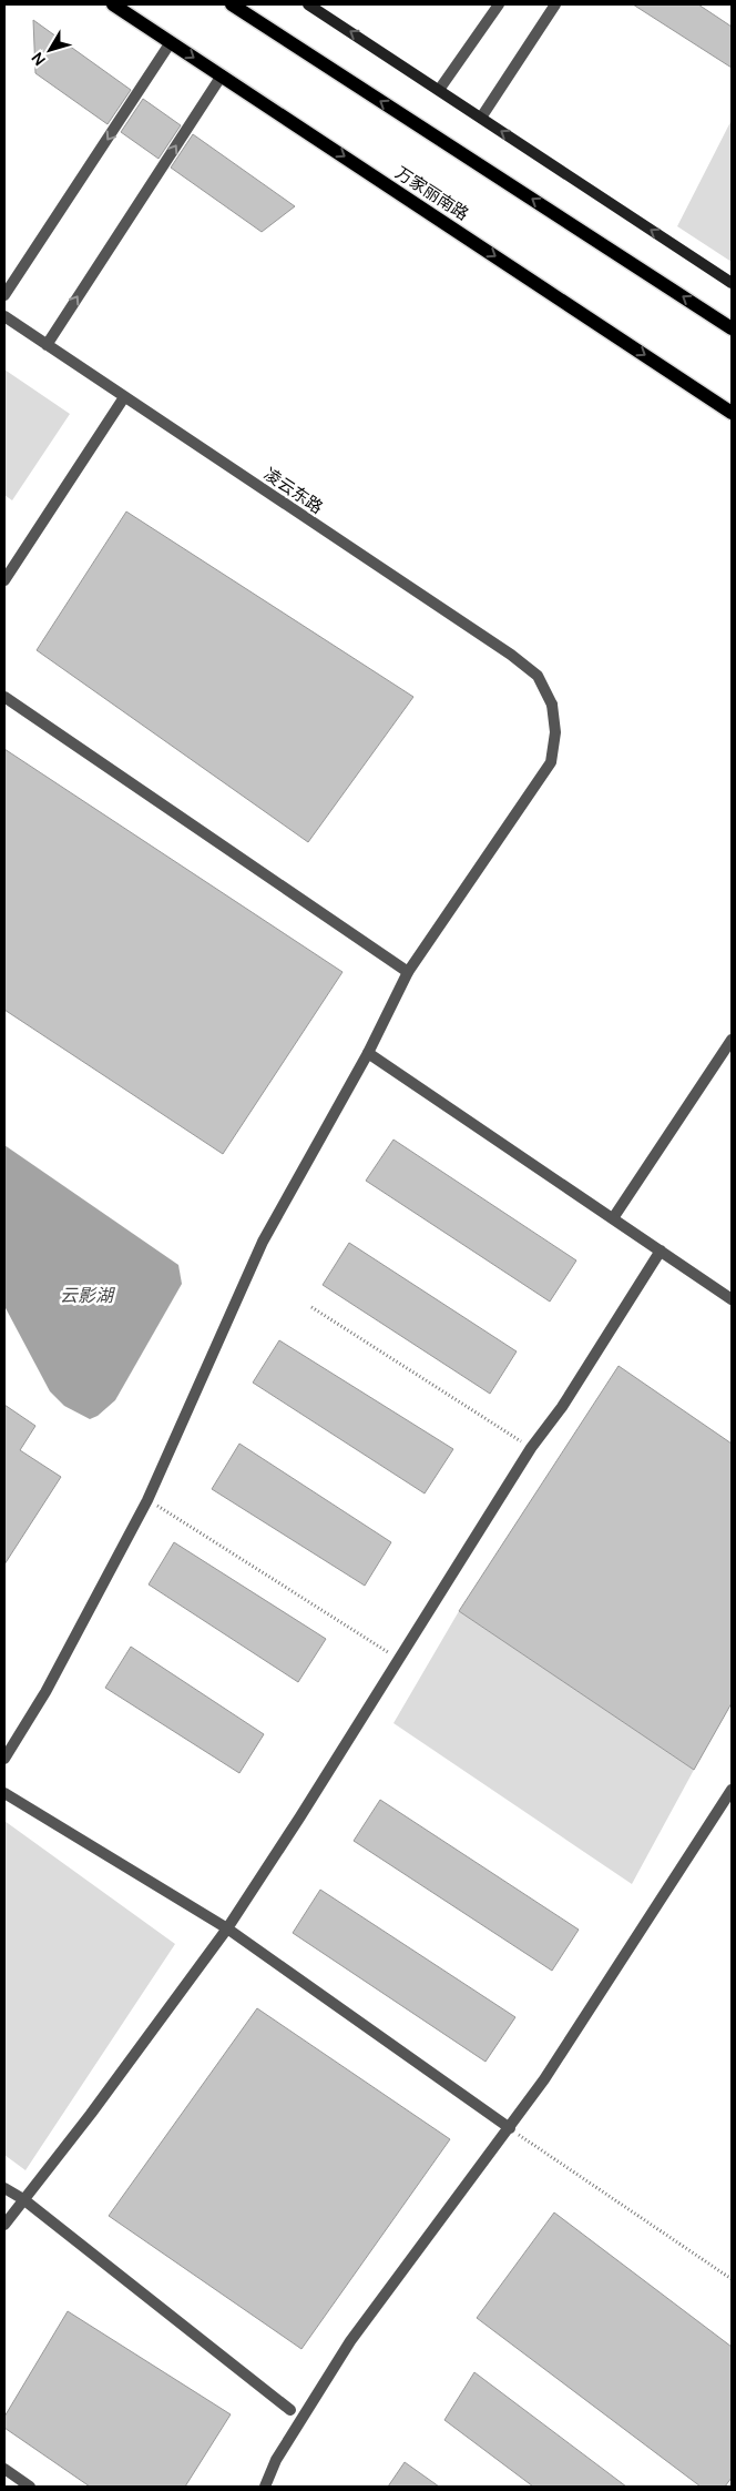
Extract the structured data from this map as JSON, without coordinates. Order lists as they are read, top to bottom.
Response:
{
  "streets": {
    "main road": ["万家丽南路"],
    "street": ["凌云东路"]
  },
  "water": ["云影湖"],
  "north": "bottom left"
}
